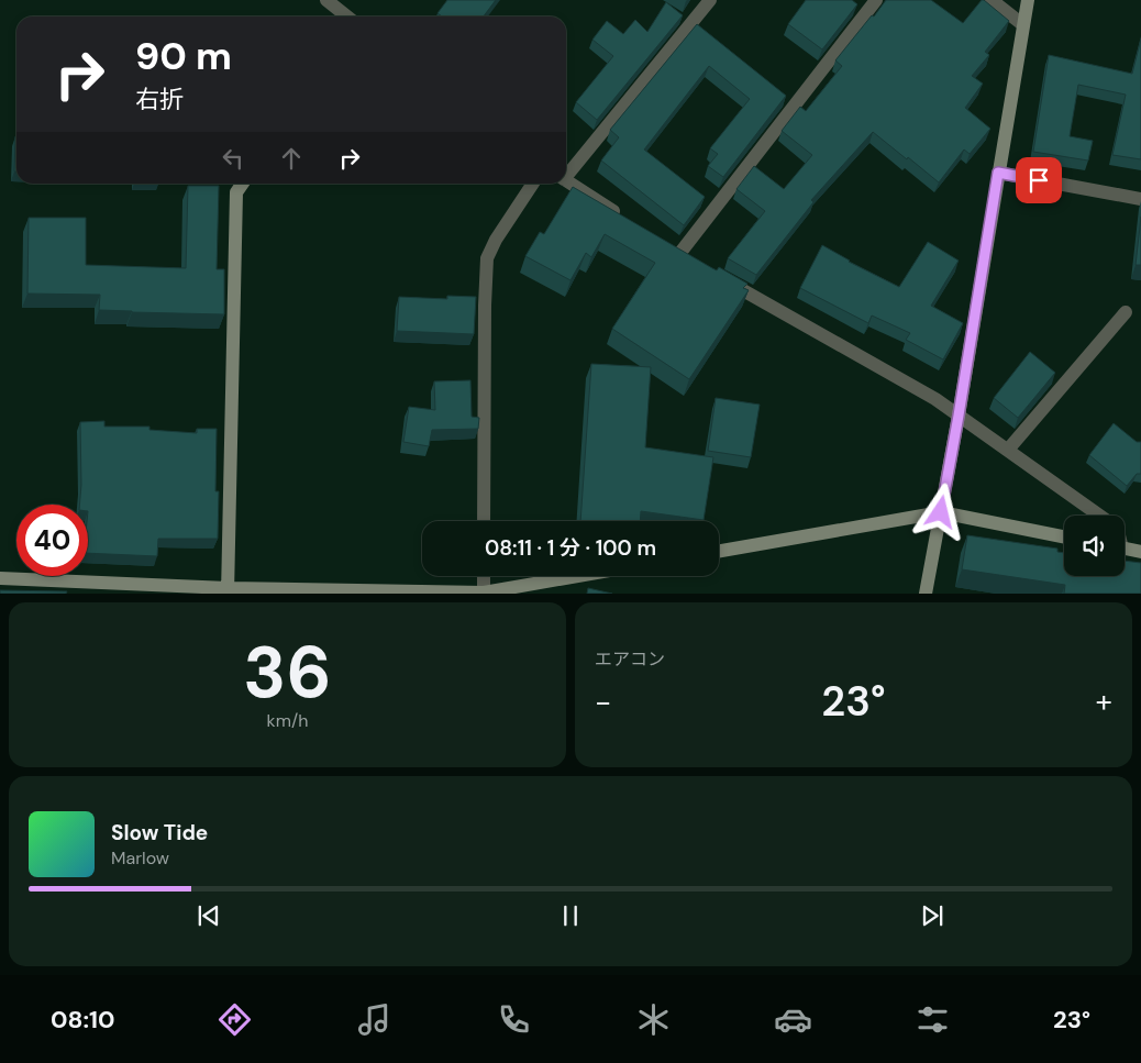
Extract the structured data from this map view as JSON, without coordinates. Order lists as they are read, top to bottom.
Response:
{
  "page": {
    "turn": ["90 m", "右折"],
    "limit": "40",
    "trip": "08:11 · 1 分 · 100 m",
    "tile": [
      ["36", "km/h"],
      "エアコン"
    ],
    "heat": ["−", "23°", "+"],
    "song": ["Slow Tide", "Marlow"],
    "tabs": ["08:10", "23°"]
  }
}
